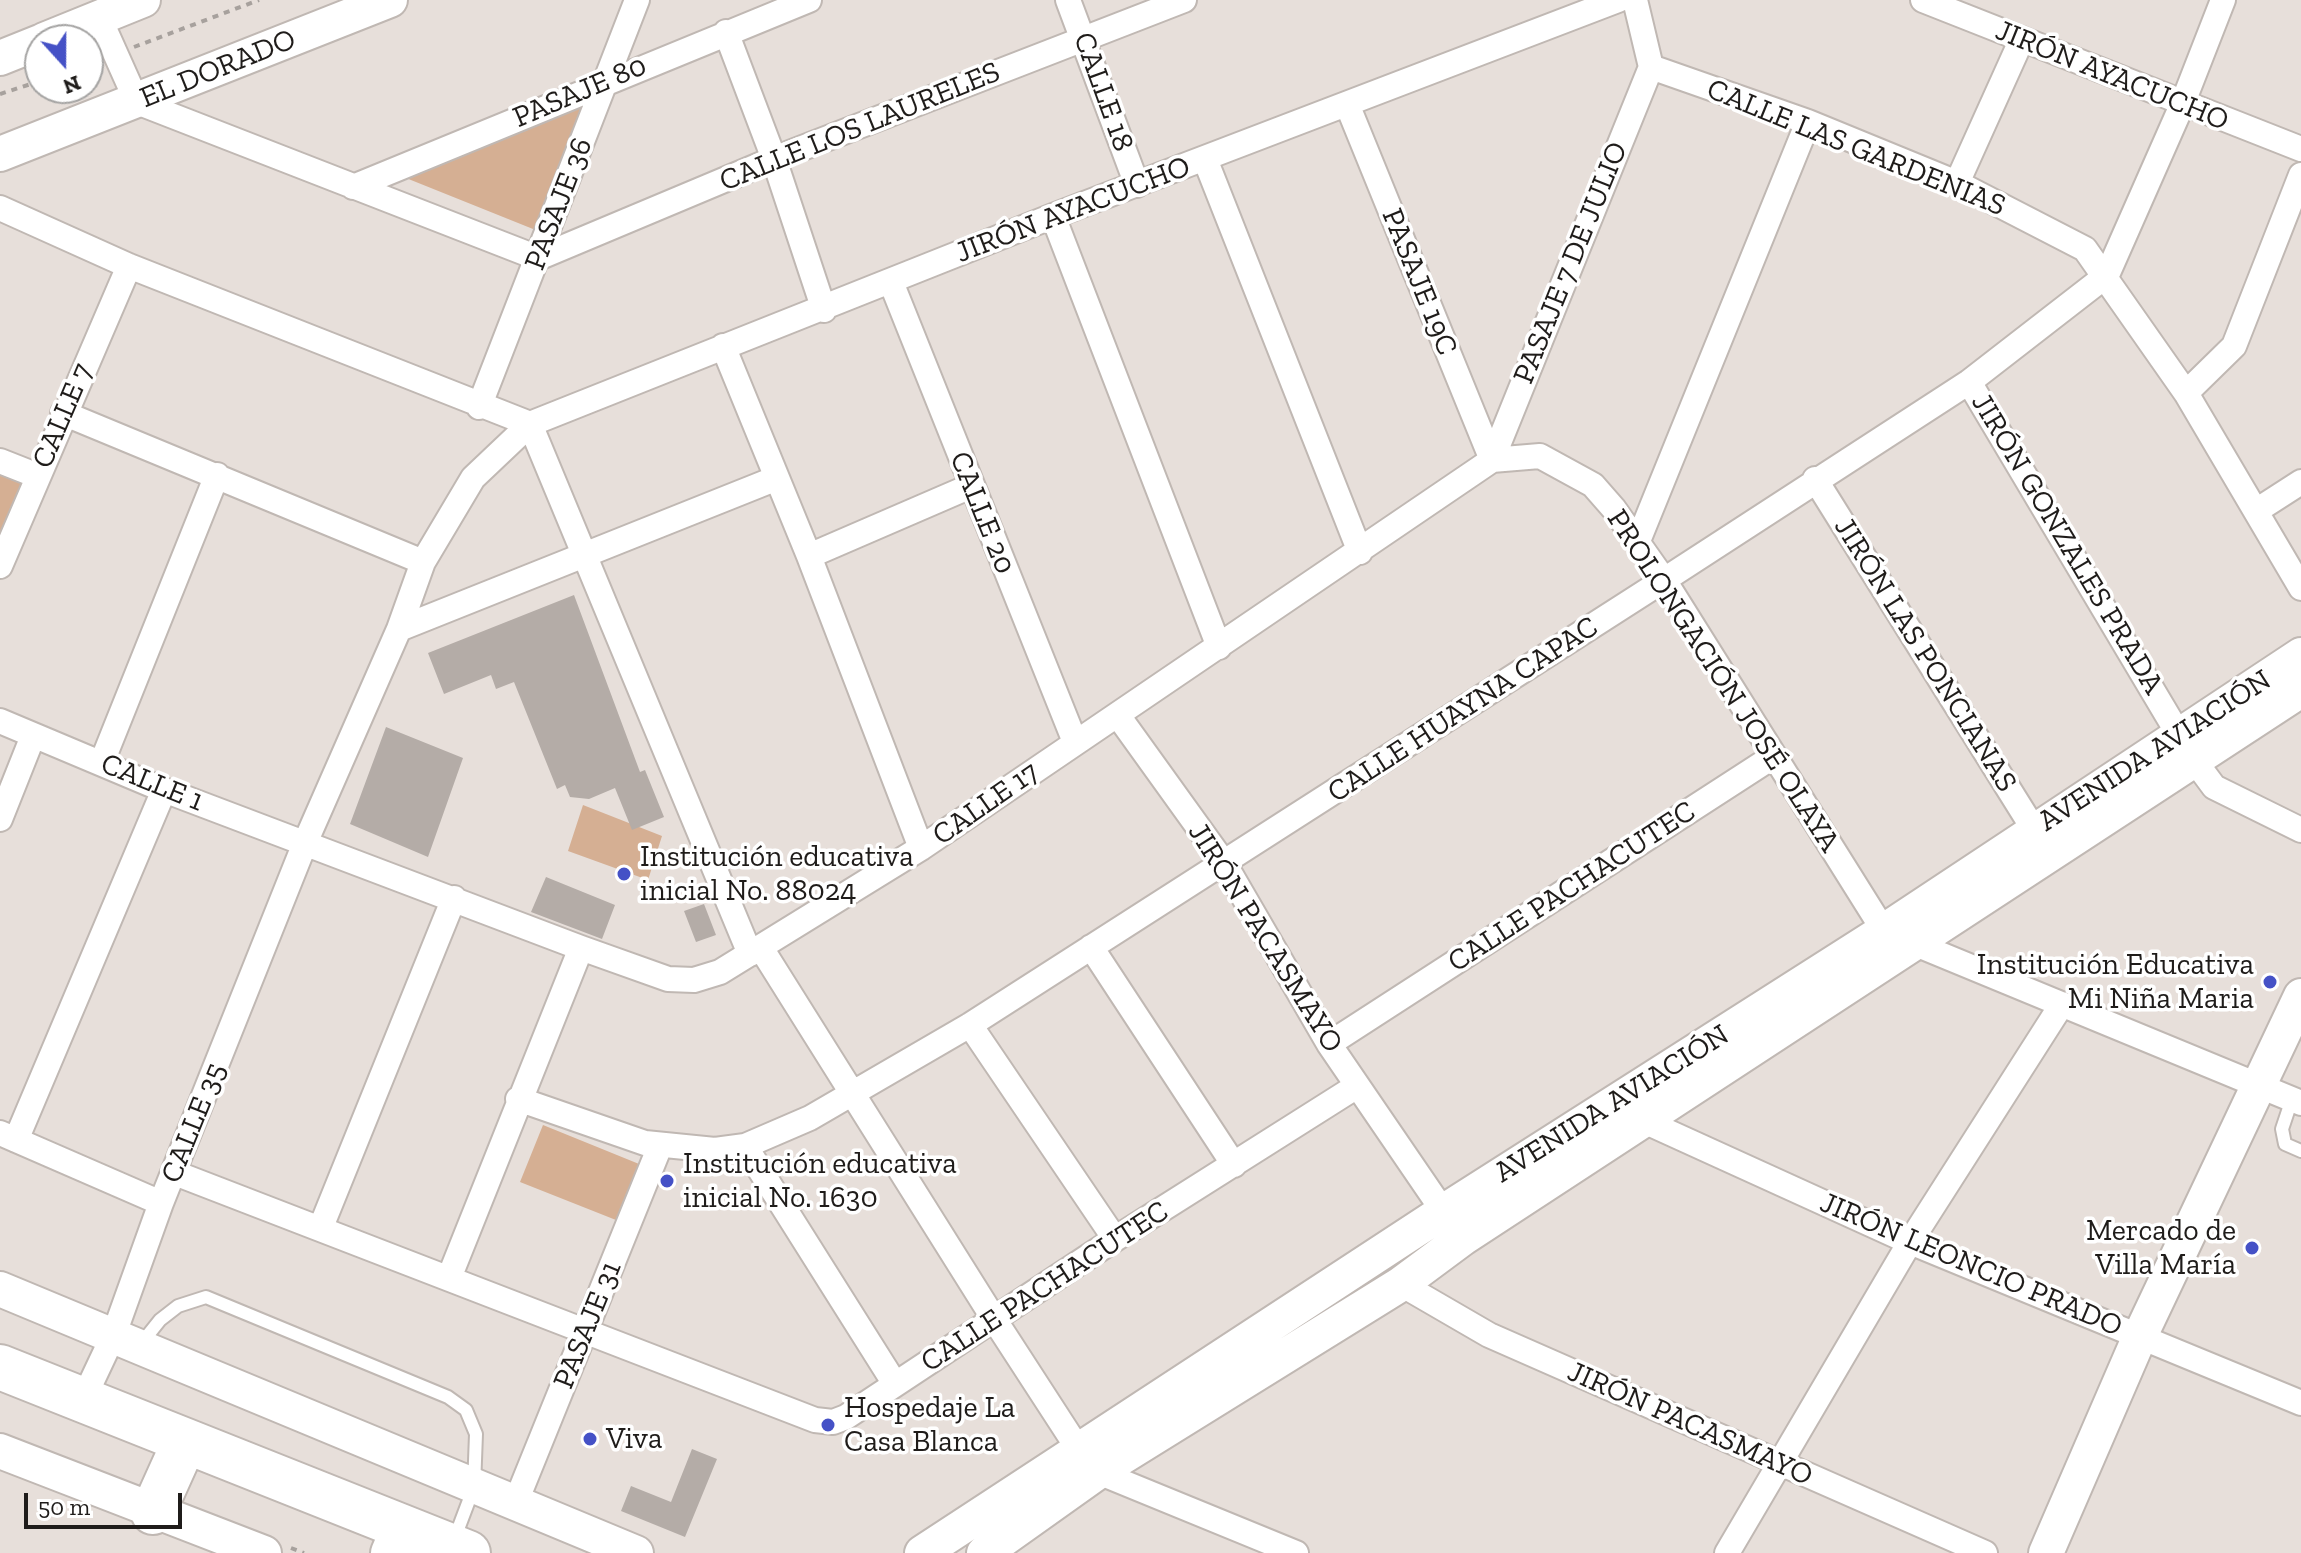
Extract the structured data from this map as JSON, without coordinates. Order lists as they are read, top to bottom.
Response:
{
  "streets": {
    "street": [
      "EL DORADO",
      "JIRÓN AYACUCHO",
      "PASAJE 80",
      "CALLE 18",
      "CALLE LOS LAURELES",
      "CALLE LAS GARDENIAS",
      "PASAJE 36",
      "PASAJE 7 DE JULIO",
      "PASAJE 19C",
      "CALLE 7",
      "CALLE 20",
      "JIRÓN GONZALES PRADA",
      "JIRÓN LAS PONCIANAS",
      "PROLONGACIÓN JOSÉ OLAYA",
      "CALLE HUAYNA CAPAC",
      "AVENIDA AVIACIÓN",
      "CALLE 1",
      "CALLE 17",
      "CALLE PACHACUTEC",
      "JIRÓN PACASMAYO",
      "CALLE 35",
      "JIRÓN LEONCIO PRADO",
      "PASAJE 31"
    ]
  },
  "crossings": [
    ["JIRÓN AYACUCHO", "CALLE 18"],
    ["JIRÓN AYACUCHO", "PASAJE 19C"],
    ["JIRÓN AYACUCHO", "CALLE 20"],
    ["JIRÓN AYACUCHO", "CALLE HUAYNA CAPAC"],
    ["JIRÓN AYACUCHO", "CALLE 35"],
    ["PASAJE 80", "PASAJE 36"],
    ["CALLE 18", "CALLE LOS LAURELES"],
    ["CALLE LOS LAURELES", "PASAJE 36"],
    ["CALLE LAS GARDENIAS", "PASAJE 7 DE JULIO"],
    ["CALLE LAS GARDENIAS", "CALLE HUAYNA CAPAC"],
    ["PASAJE 7 DE JULIO", "PASAJE 19C"],
    ["PASAJE 7 DE JULIO", "PROLONGACIÓN JOSÉ OLAYA"],
    ["PASAJE 7 DE JULIO", "CALLE 17"],
    ["PASAJE 19C", "PROLONGACIÓN JOSÉ OLAYA"],
    ["PASAJE 19C", "CALLE 17"],
    ["CALLE 20", "CALLE 17"],
    ["JIRÓN GONZALES PRADA", "CALLE HUAYNA CAPAC"],
    ["JIRÓN GONZALES PRADA", "AVENIDA AVIACIÓN"],
    ["JIRÓN LAS PONCIANAS", "CALLE HUAYNA CAPAC"],
    ["JIRÓN LAS PONCIANAS", "AVENIDA AVIACIÓN"],
    ["PROLONGACIÓN JOSÉ OLAYA", "CALLE HUAYNA CAPAC"],
    ["PROLONGACIÓN JOSÉ OLAYA", "AVENIDA AVIACIÓN"],
    ["PROLONGACIÓN JOSÉ OLAYA", "CALLE 17"],
    ["PROLONGACIÓN JOSÉ OLAYA", "CALLE PACHACUTEC"],
    ["CALLE HUAYNA CAPAC", "JIRÓN PACASMAYO"],
    ["CALLE HUAYNA CAPAC", "PASAJE 31"],
    ["AVENIDA AVIACIÓN", "JIRÓN PACASMAYO"],
    ["AVENIDA AVIACIÓN", "JIRÓN LEONCIO PRADO"],
    ["CALLE 1", "CALLE 17"],
    ["CALLE 1", "CALLE 35"],
    ["CALLE 17", "JIRÓN PACASMAYO"],
    ["CALLE 17", "CALLE 35"],
    ["CALLE PACHACUTEC", "JIRÓN PACASMAYO"],
    ["CALLE PACHACUTEC", "CALLE 35"],
    ["CALLE PACHACUTEC", "PASAJE 31"]
  ],
  "places": [
    "Institución educativa inicial No. 88024",
    "Institución Educativa Mi Niña Maria",
    "Institución educativa inicial No. 1630",
    "Mercado de Villa María",
    "Hospedaje La Casa Blanca",
    "Viva"
  ],
  "scale_bar": "50 m",
  "north": "bottom"
}
